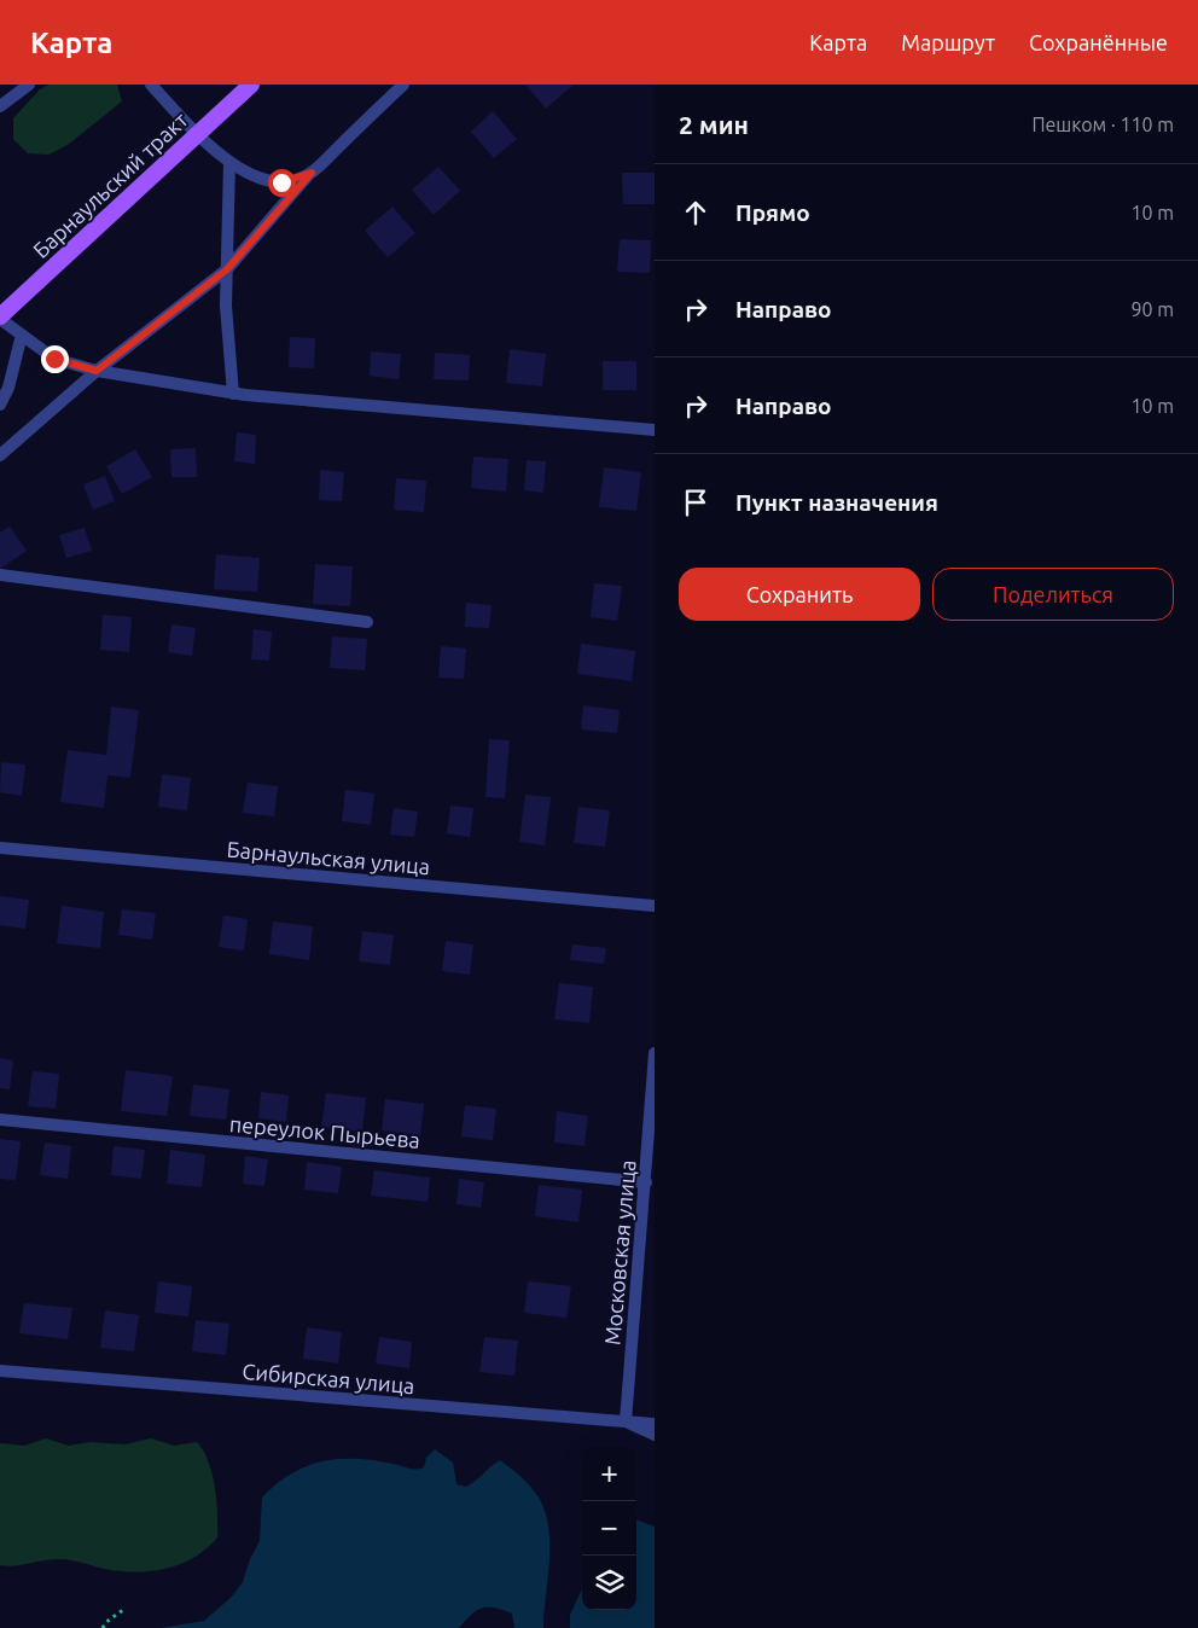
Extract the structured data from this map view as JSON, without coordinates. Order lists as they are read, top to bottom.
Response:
{
  "streets": {
    "main road": ["Барнаульский тракт"],
    "street": [
      "Барнаульская улица",
      "переулок Пырьева",
      "Московская улица",
      "Сибирская улица"
    ]
  },
  "crossings": [
    ["переулок Пырьева", "Московская улица"],
    ["Московская улица", "Сибирская улица"]
  ],
  "page": {
    "header": "Карта",
    "nav": ["Карта", "Маршрут", "Сохранённые"],
    "heading": ["2 мин", "Пешком · 110 m"],
    "list": [
      ["Прямо", "10 m"],
      ["Направо", "90 m"],
      ["Направо", "10 m"],
      "Пункт назначения"
    ],
    "buttons": ["Сохранить", "Поделиться"],
    "map_buttons": ["+", "−"]
  }
}
